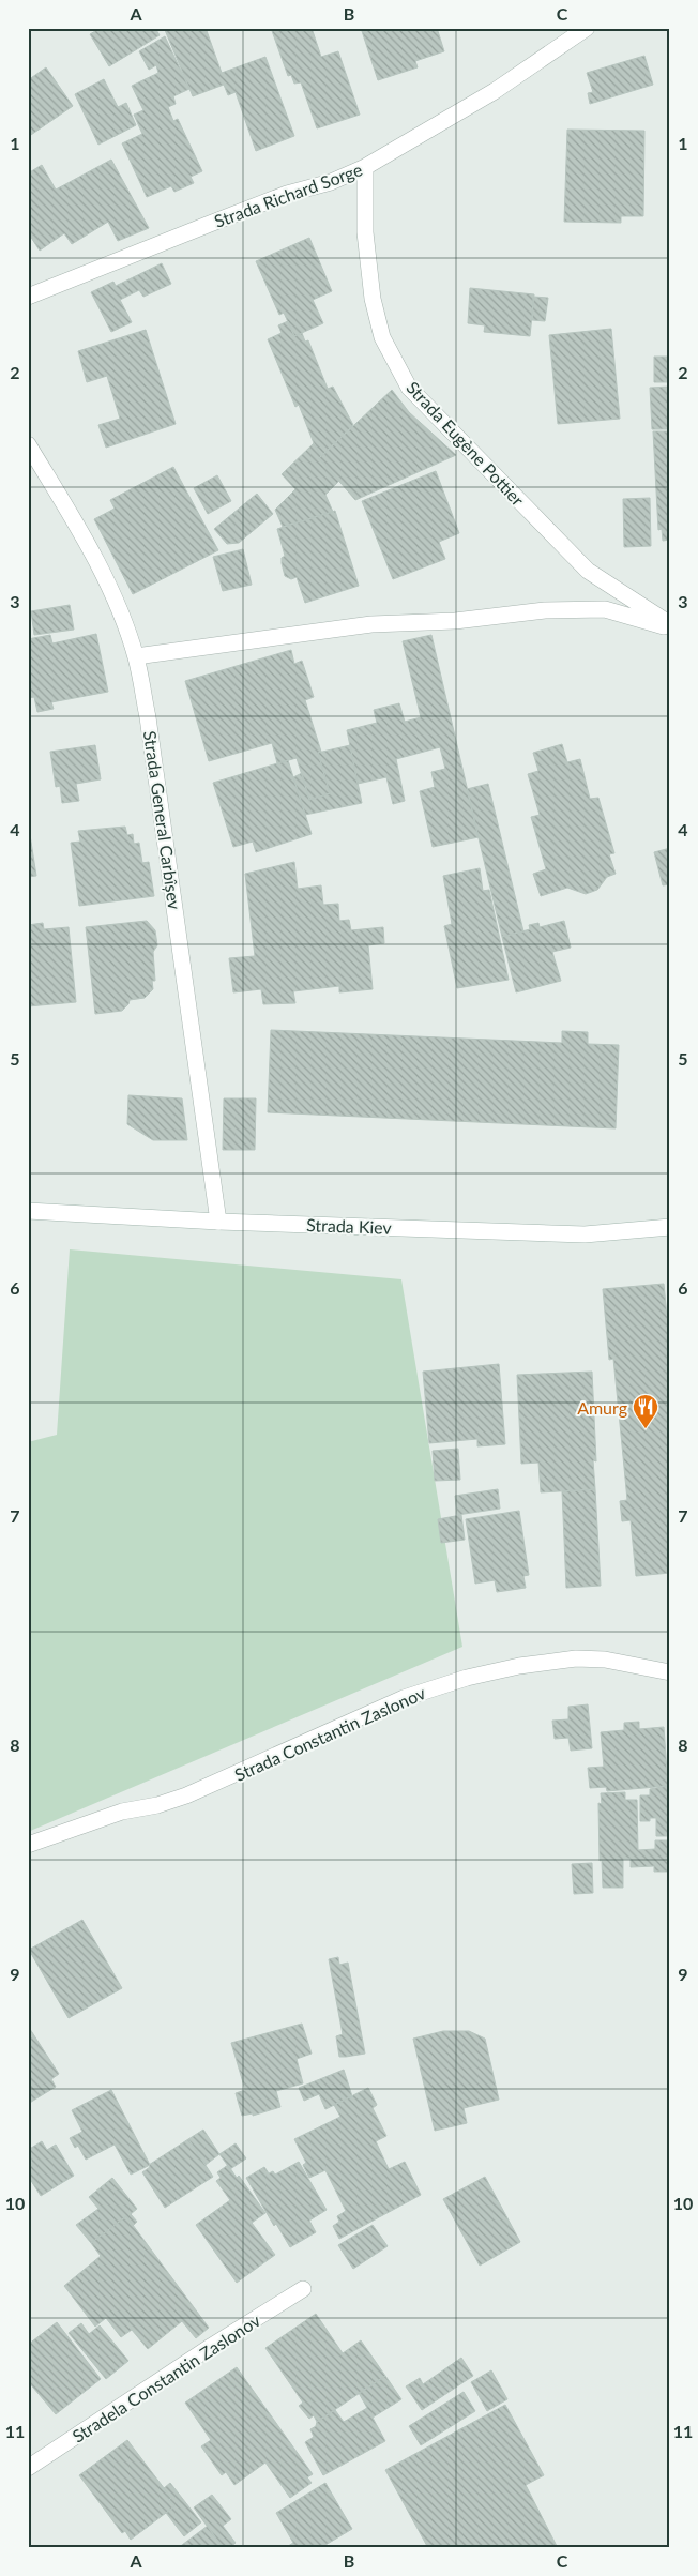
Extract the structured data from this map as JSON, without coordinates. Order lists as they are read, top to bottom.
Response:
{
  "streets": {
    "street": [
      "Strada Richard Sorge",
      "Strada Eugène Pottier",
      "Strada General Carbîșev",
      "Strada Kiev",
      "Strada Constantin Zaslonov",
      "Stradela Сonstantin Zaslonov"
    ]
  },
  "crossings": [
    ["Strada Richard Sorge", "Strada Eugène Pottier"],
    ["Strada Eugène Pottier", "Strada General Carbîșev"],
    ["Strada General Carbîșev", "Strada Kiev"]
  ],
  "places": {
    "restaurant": ["Amurg"]
  },
  "grid": {
    "columns": ["A", "B", "C"],
    "rows": [
      "1",
      "2",
      "3",
      "4",
      "5",
      "6",
      "7",
      "8",
      "9",
      "10",
      "11"
    ]
  }
}
